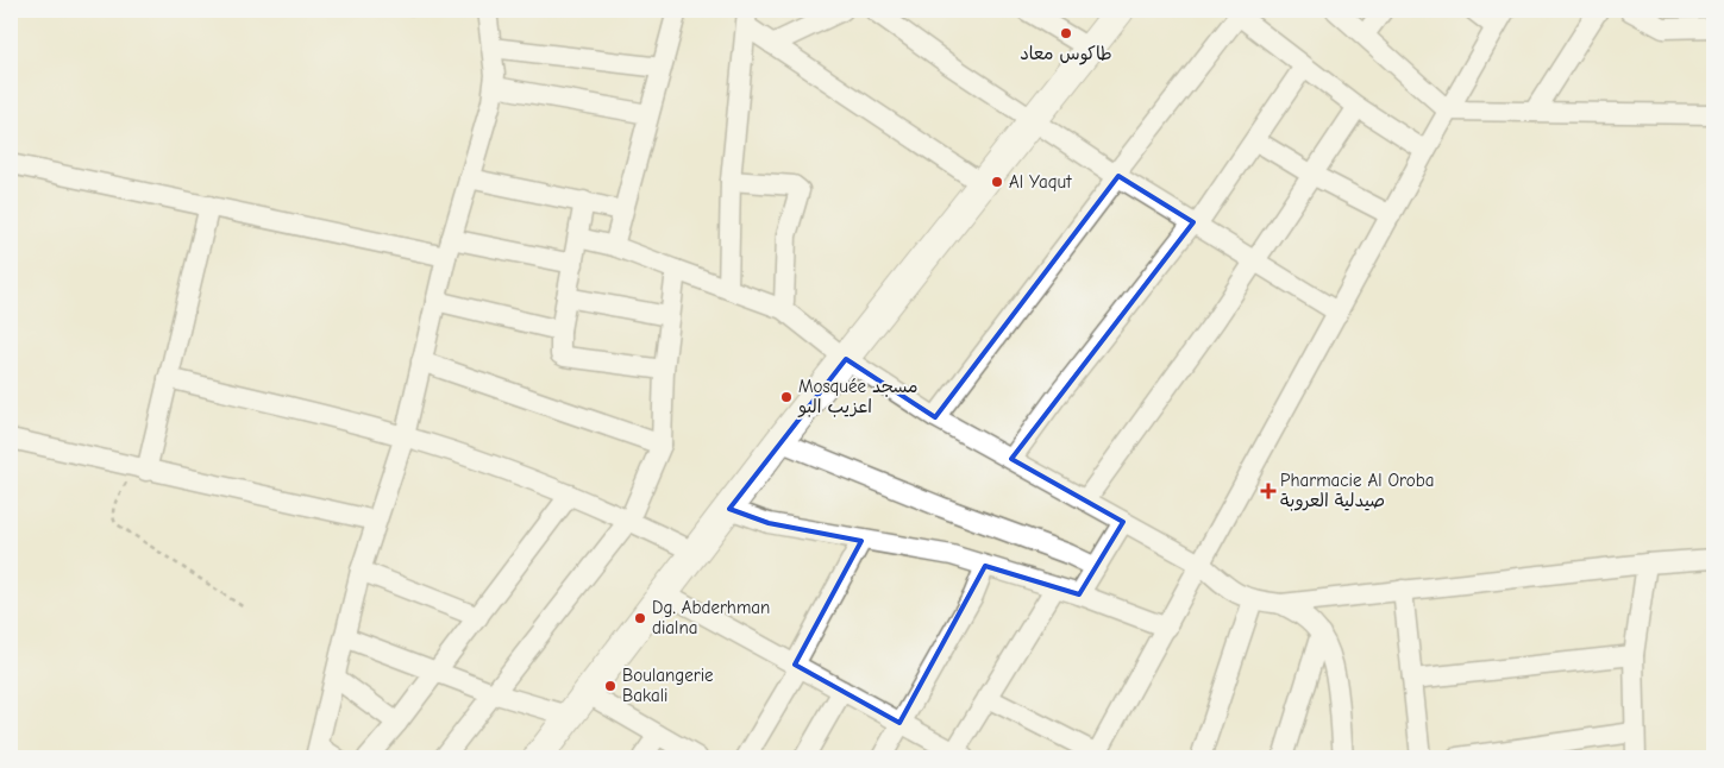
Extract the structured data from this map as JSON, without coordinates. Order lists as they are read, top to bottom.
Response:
{
  "places": {
    "other": [
      "طاكوس معاد",
      "Al Yaqut",
      "Mosquée مسجد اعزيب البو",
      "Dg. Abderhman dialna",
      "Boulangerie Bakali"
    ],
    "health": ["Pharmacie Al Oroba صيدلية العروبة"]
  }
}
